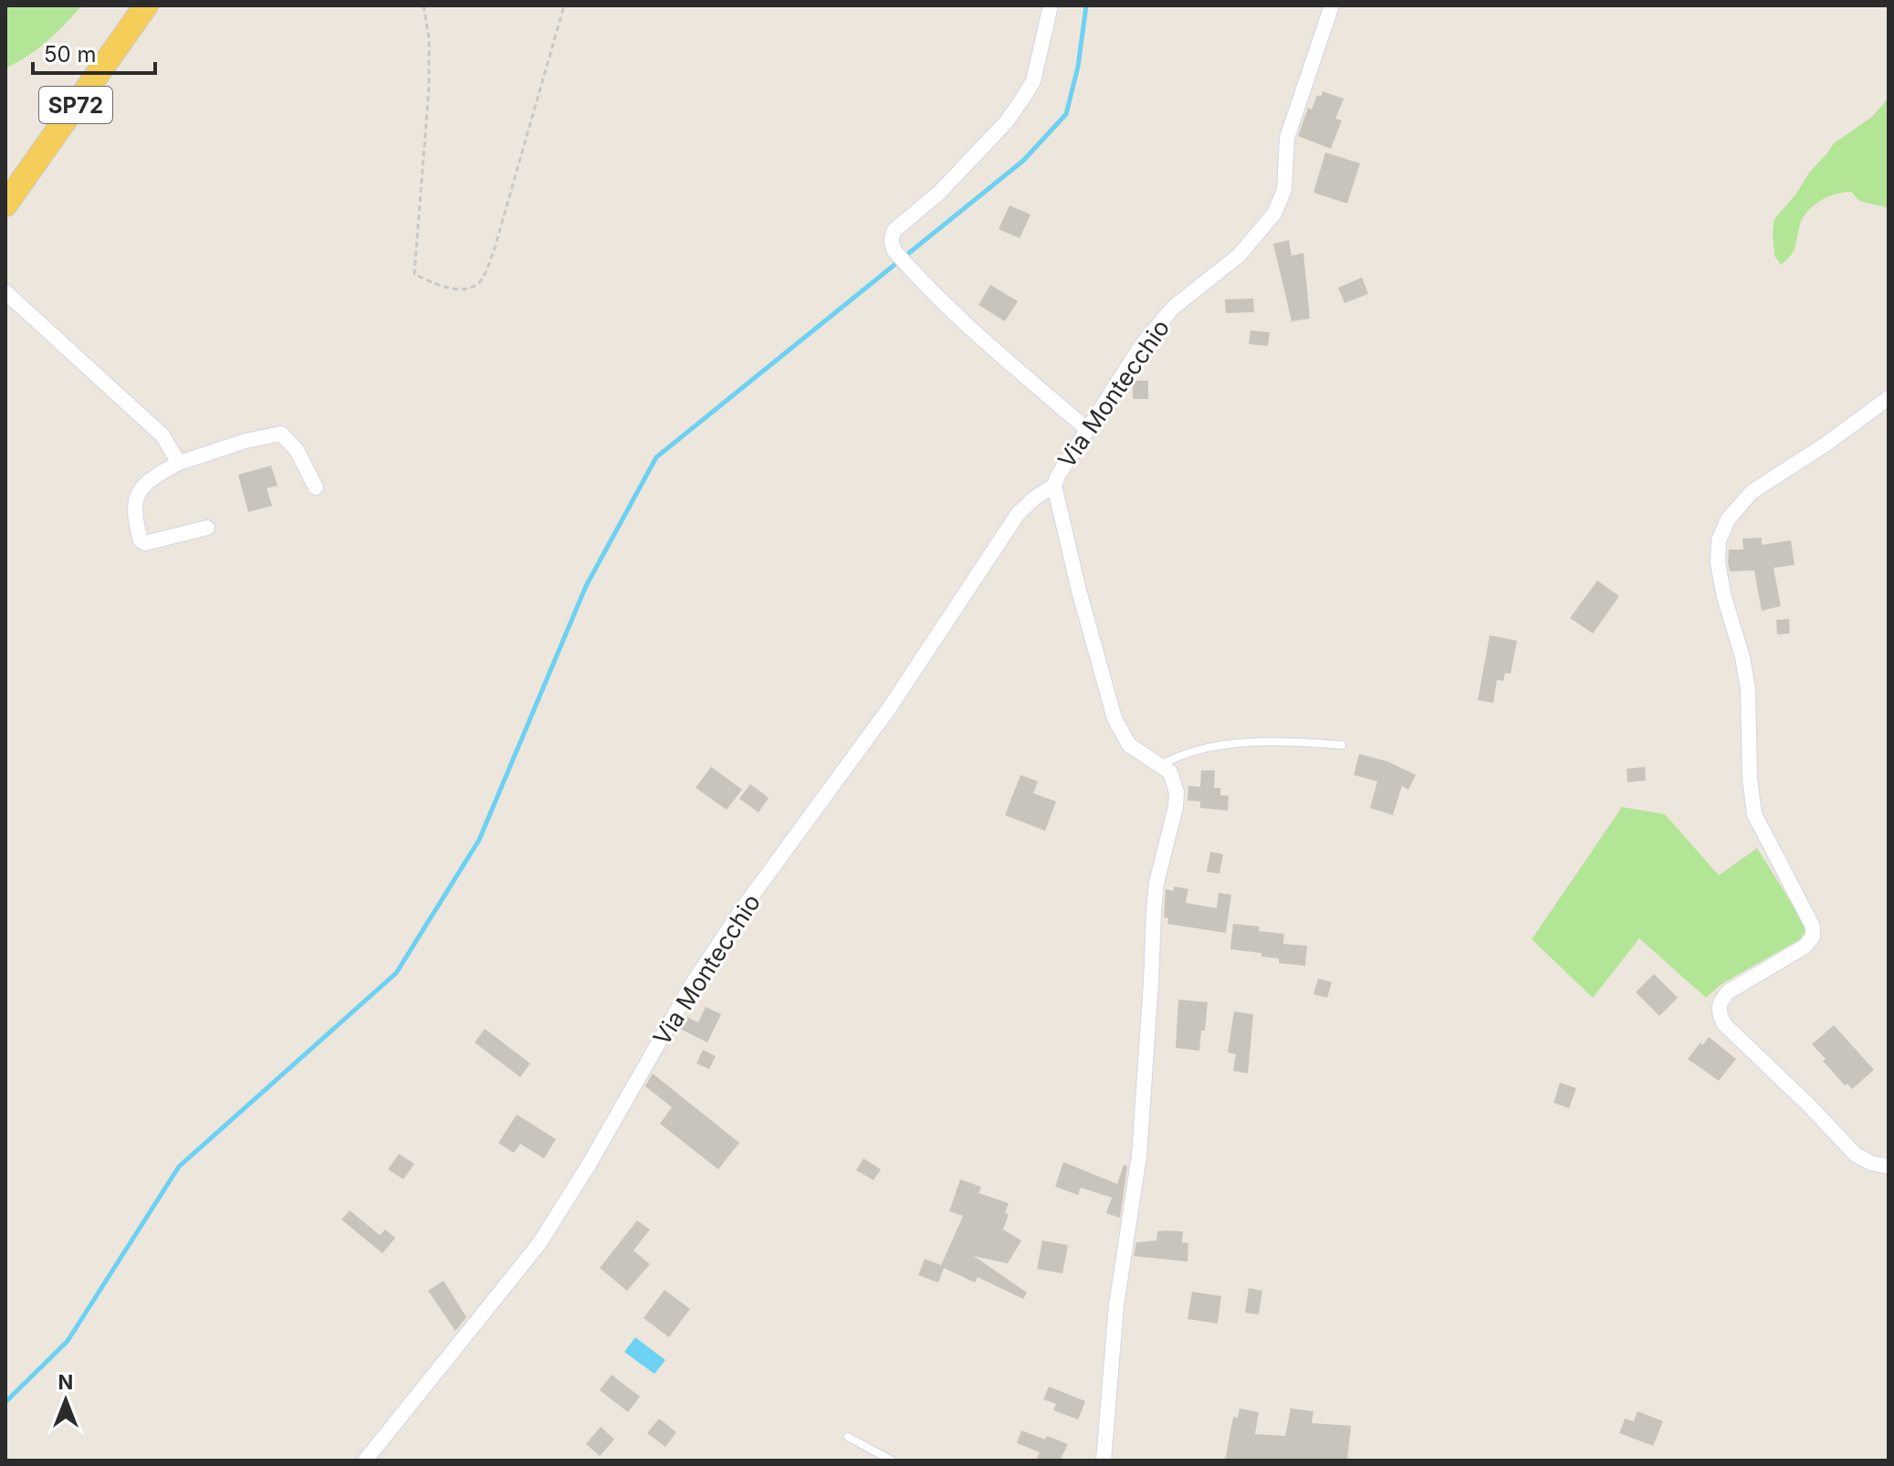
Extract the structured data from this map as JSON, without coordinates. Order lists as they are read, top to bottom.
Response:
{
  "streets": {
    "main road": ["SP72"],
    "street": ["Via Montecchio"]
  },
  "scale_bar": "50 m",
  "north": "top"
}
